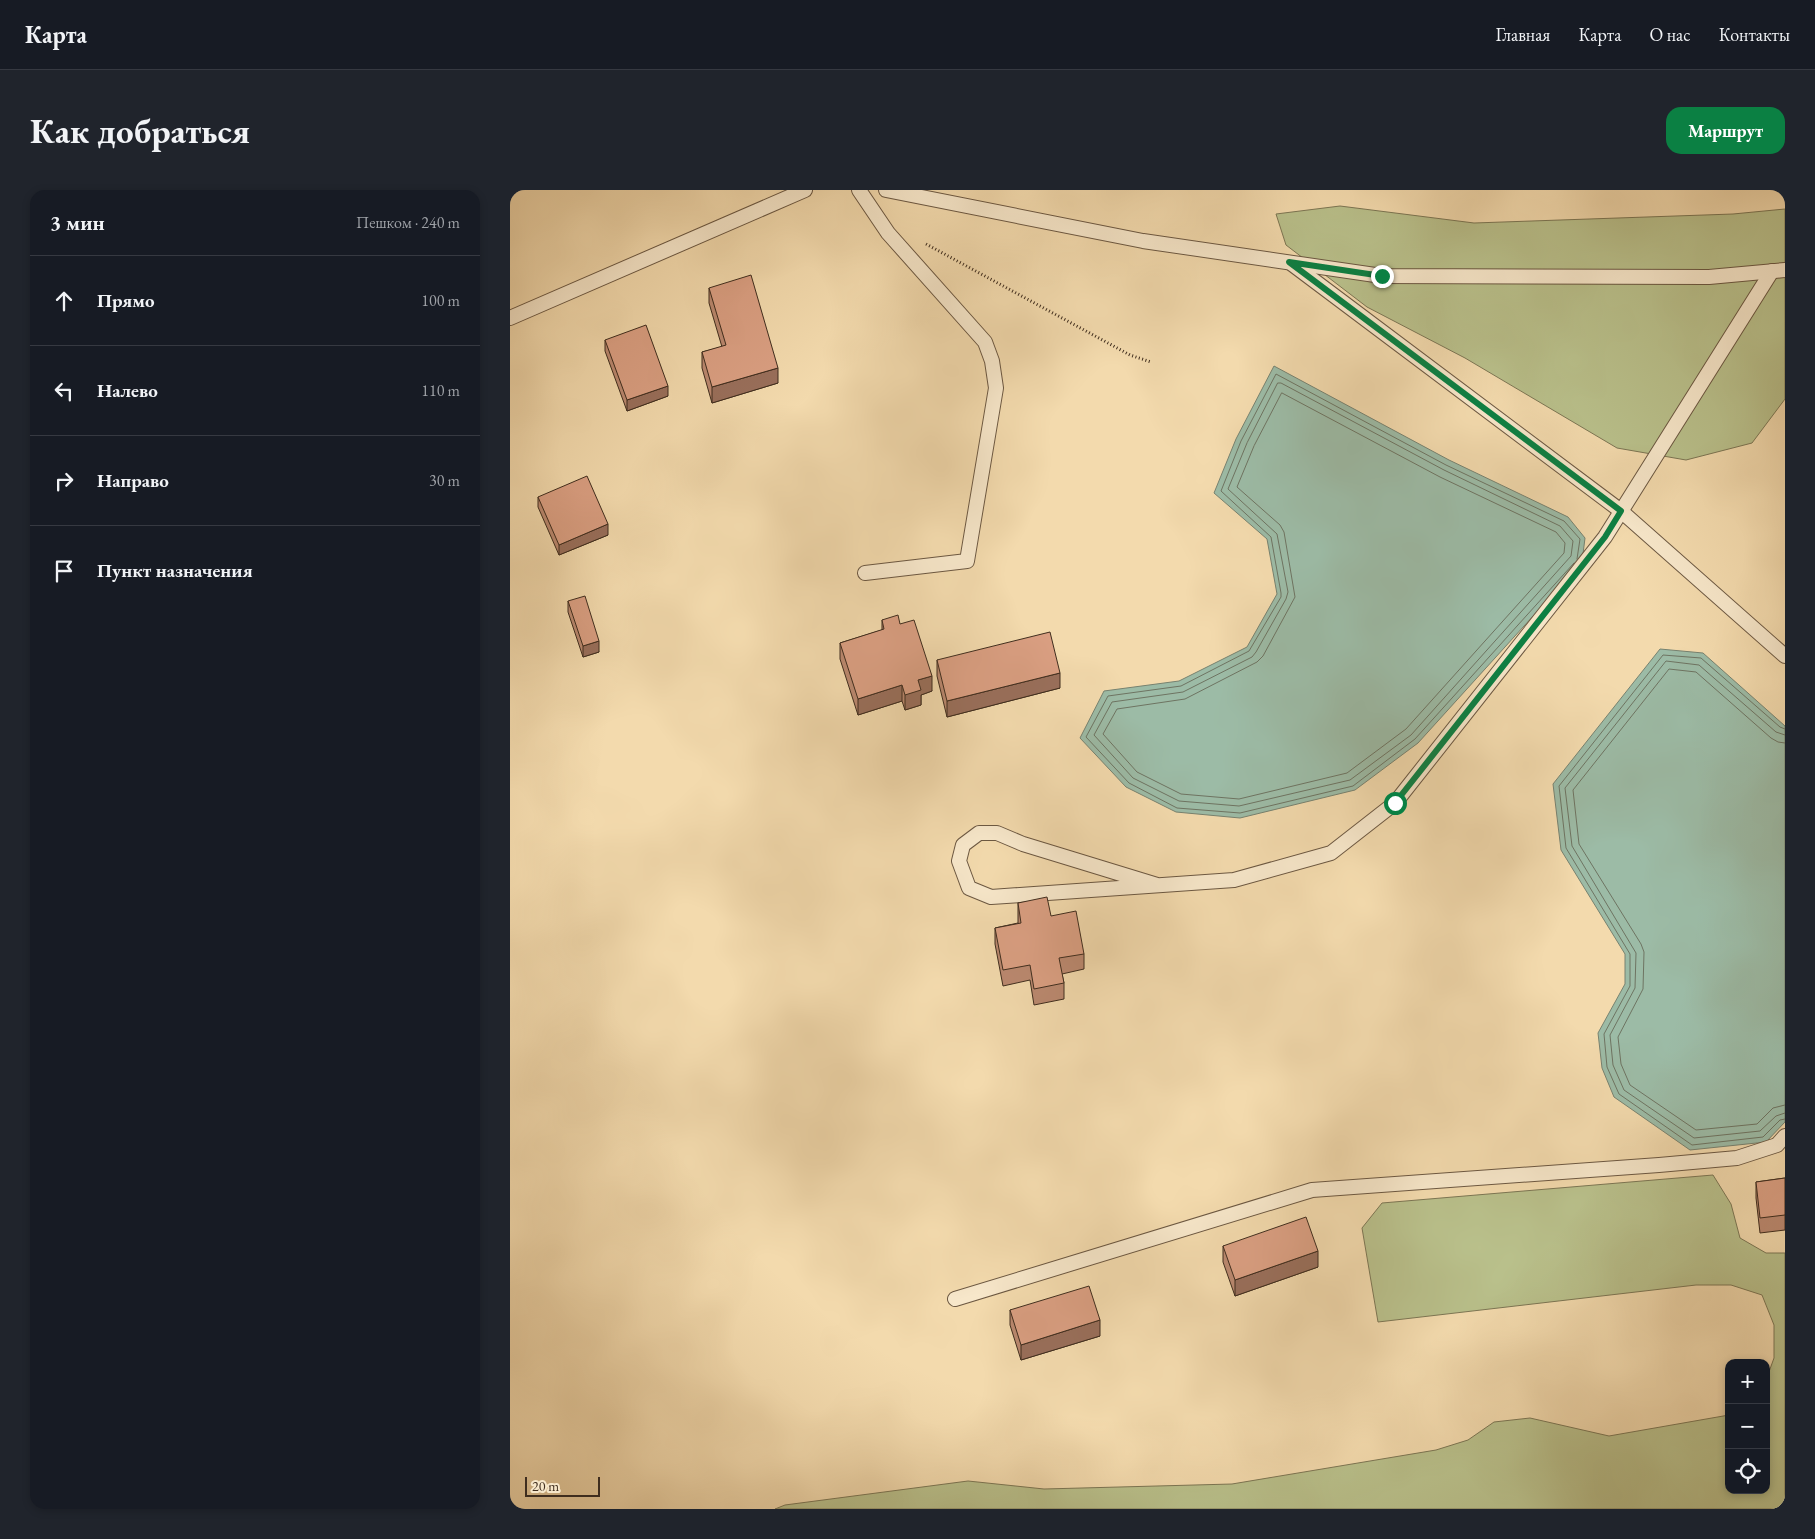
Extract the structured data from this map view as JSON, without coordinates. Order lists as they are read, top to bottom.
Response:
{
  "scale_bar": "20 m",
  "page": {
    "header": "Карта",
    "nav": [
      "Главная",
      "Карта",
      "О нас",
      "Контакты"
    ],
    "buttons": "Маршрут",
    "title": "Как добраться",
    "heading": ["3 мин", "Пешком · 240 m"],
    "list": [
      ["Прямо", "100 m"],
      ["Налево", "110 m"],
      ["Направо", "30 m"],
      "Пункт назначения"
    ],
    "map_buttons": ["+", "−"],
    "scale": "20 m"
  }
}
